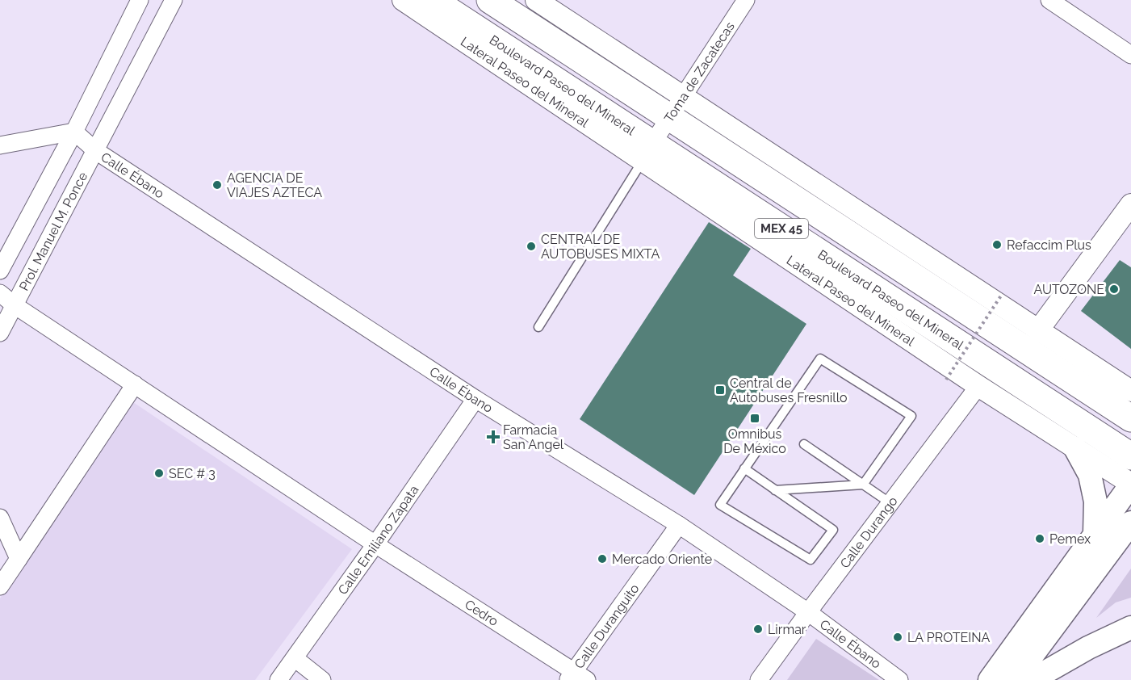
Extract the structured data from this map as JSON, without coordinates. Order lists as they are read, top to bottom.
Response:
{
  "streets": {
    "main road": ["Boulevard Paseo del Mineral", "MEX 45"],
    "street": [
      "Toma de Zacatecas",
      "Lateral Paseo del Mineral",
      "Calle Ébano",
      "Prol. Manuel M. Ponce",
      "Calle Durango",
      "Calle Emiliano Zapata",
      "Cedro",
      "Calle Duranguito"
    ]
  },
  "crossings": [
    ["Toma de Zacatecas", "Lateral Paseo del Mineral"],
    ["Toma de Zacatecas", "Boulevard Paseo del Mineral"],
    ["Toma de Zacatecas", "MEX 45"],
    ["Lateral Paseo del Mineral", "Boulevard Paseo del Mineral"],
    ["Lateral Paseo del Mineral", "Calle Durango"],
    ["Calle Ébano", "Prol. Manuel M. Ponce"],
    ["Calle Ébano", "Calle Durango"],
    ["Calle Ébano", "Calle Emiliano Zapata"],
    ["Calle Ébano", "Calle Duranguito"],
    ["Prol. Manuel M. Ponce", "Cedro"],
    ["Calle Emiliano Zapata", "Cedro"],
    ["Cedro", "Calle Duranguito"]
  ],
  "places": {
    "other": [
      "AGENCIA DE VIAJES AZTECA",
      "Refaccim Plus",
      "CENTRAL DE AUTOBUSES MIXTA",
      "AUTOZONE",
      "SEC # 3",
      "Pemex",
      "Mercado Oriente",
      "Lirmar",
      "LA PROTEINA"
    ],
    "transit": ["Central de Autobuses Fresnillo", "Omnibus De México"],
    "health": ["Farmacia San Angel"]
  }
}
